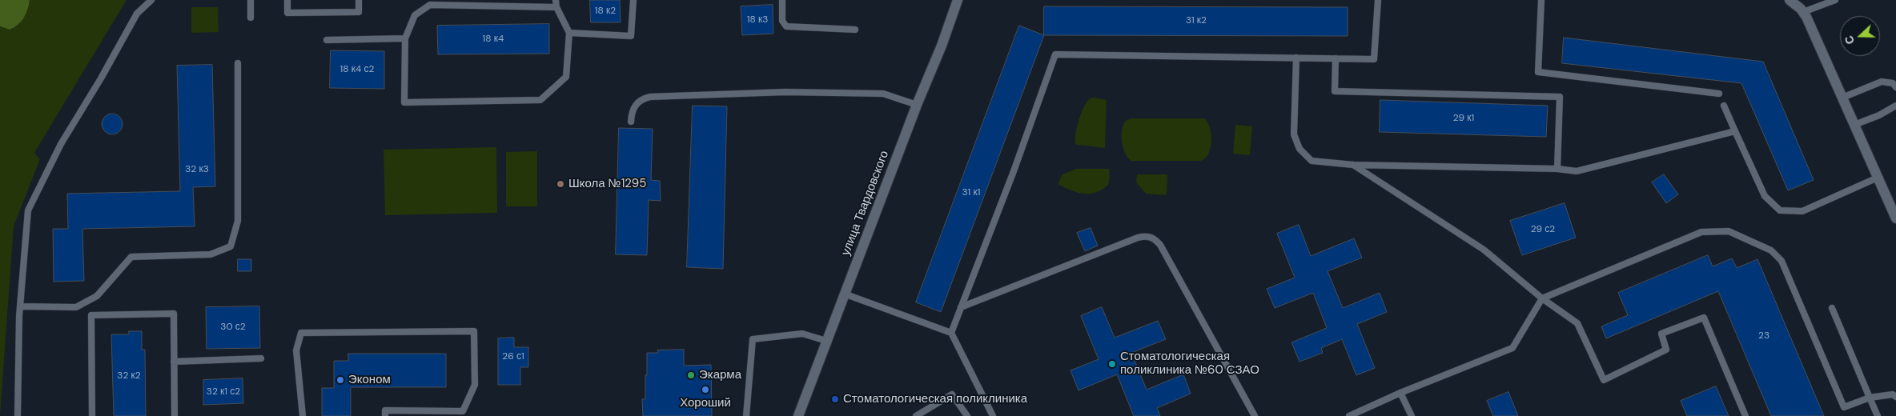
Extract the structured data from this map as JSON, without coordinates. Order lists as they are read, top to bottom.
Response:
{
  "streets": {
    "main road": ["улица Твардовского"]
  },
  "places": [
    "Школа №1295",
    "Стоматологическая поликлиника №60 СЗАО",
    "Экарма",
    "Эконом",
    "Хороший",
    "Стоматологическая поликлиника"
  ],
  "house_numbers": [
    "18 к2",
    "18 к3",
    "31 к2",
    "18 к4",
    "18 к4 с2",
    "29 к1",
    "32 к3",
    "31 к1",
    "29 с2",
    "30 с2",
    "23",
    "26 с1",
    "32 к2",
    "32 к1 с2"
  ],
  "north": "left"
}
